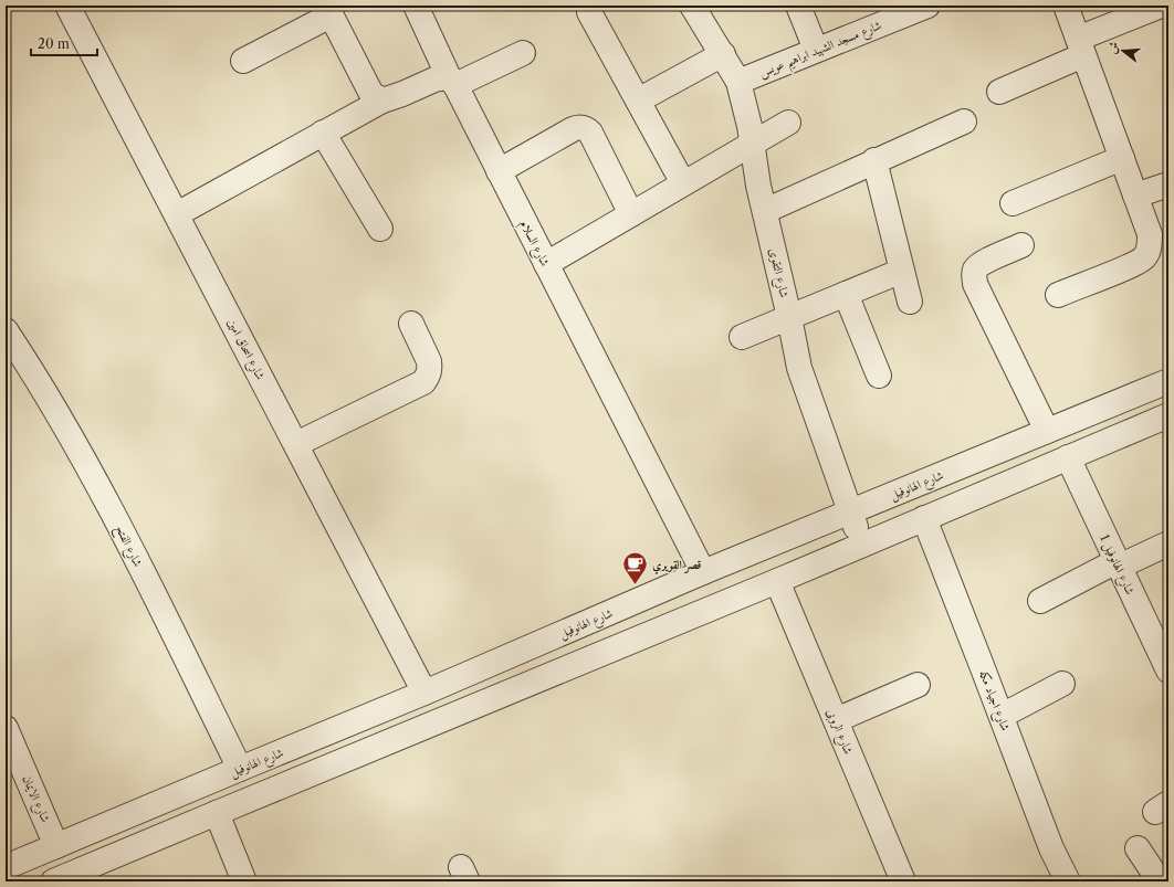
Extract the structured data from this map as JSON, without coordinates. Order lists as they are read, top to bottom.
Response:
{
  "streets": {
    "street": [
      "شارع مسجد الشهيد ابراهيم عويس",
      "شارع السلام",
      "شارع التقوى",
      "شارع اسحاق امين",
      "شارع الهانوفيل",
      "شارع الفتح",
      "شارع الهانوفيل 1",
      "شارع اجياد مكه",
      "شارع الروبى",
      "شارع الايمان"
    ]
  },
  "crossings": [
    ["شارع مسجد الشهيد ابراهيم عويس", "شارع التقوى"],
    ["شارع السلام", "شارع الهانوفيل"],
    ["شارع التقوى", "شارع الهانوفيل"],
    ["شارع اسحاق امين", "شارع الهانوفيل"],
    ["شارع الهانوفيل", "شارع الفتح"],
    ["شارع الهانوفيل", "شارع الايمان"]
  ],
  "places": {
    "cafe": ["قصر القويري"]
  },
  "scale_bar": "20 m",
  "north": "left"
}
